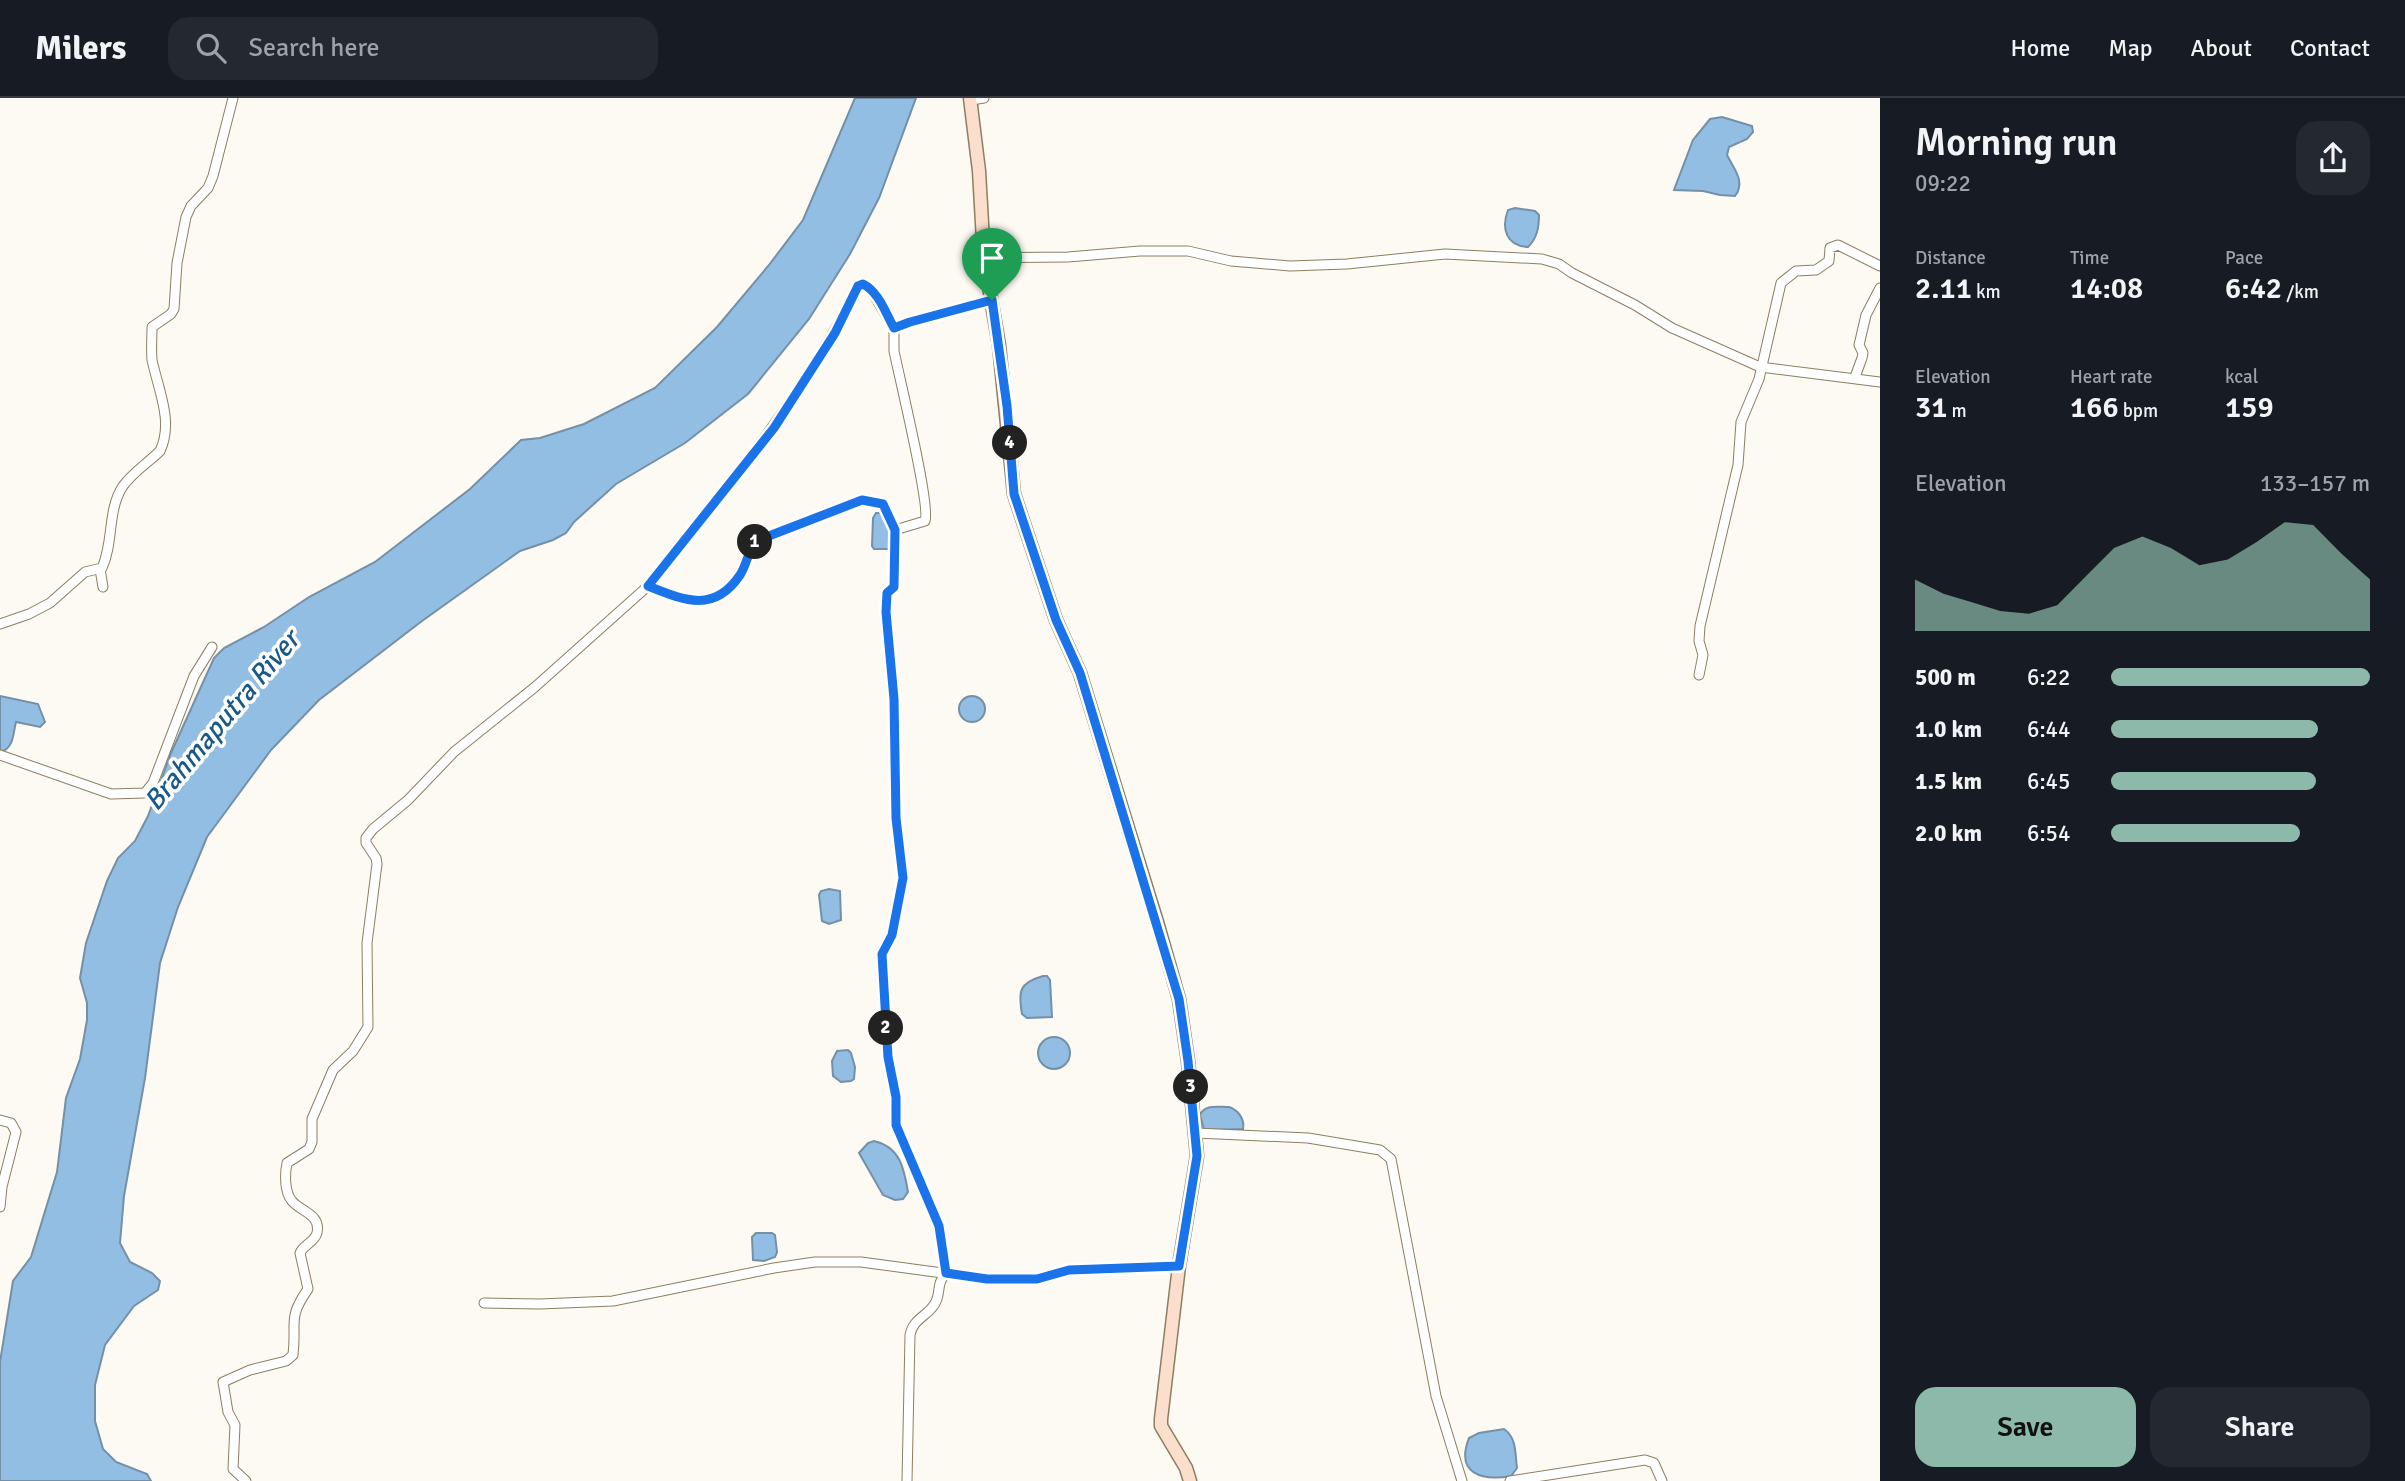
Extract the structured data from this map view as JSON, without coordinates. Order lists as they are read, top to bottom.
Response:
{
  "water": ["Brahmaputra River"],
  "page": {
    "header": "Milers",
    "search": "Search here",
    "nav": [
      "Home",
      "Map",
      "About",
      "Contact"
    ],
    "heading": ["Morning run", "09:22"],
    "stats": [
      ["Distance", "2.11 km"],
      ["Time", "14:08"],
      ["Pace", "6:42 /km"],
      ["Elevation", "31 m"],
      ["Heart rate", "166 bpm"],
      ["kcal", "159"]
    ],
    "pins": [
      "4",
      "1",
      "2",
      "3"
    ],
    "chart": ["Elevation", "133–157 m"],
    "list": [
      {
        "name": "500 m",
        "note": "6:22"
      },
      {
        "name": "1.0 km",
        "note": "6:44"
      },
      {
        "name": "1.5 km",
        "note": "6:45"
      },
      {
        "name": "2.0 km",
        "note": "6:54"
      }
    ],
    "buttons": ["Save", "Share"]
  }
}
